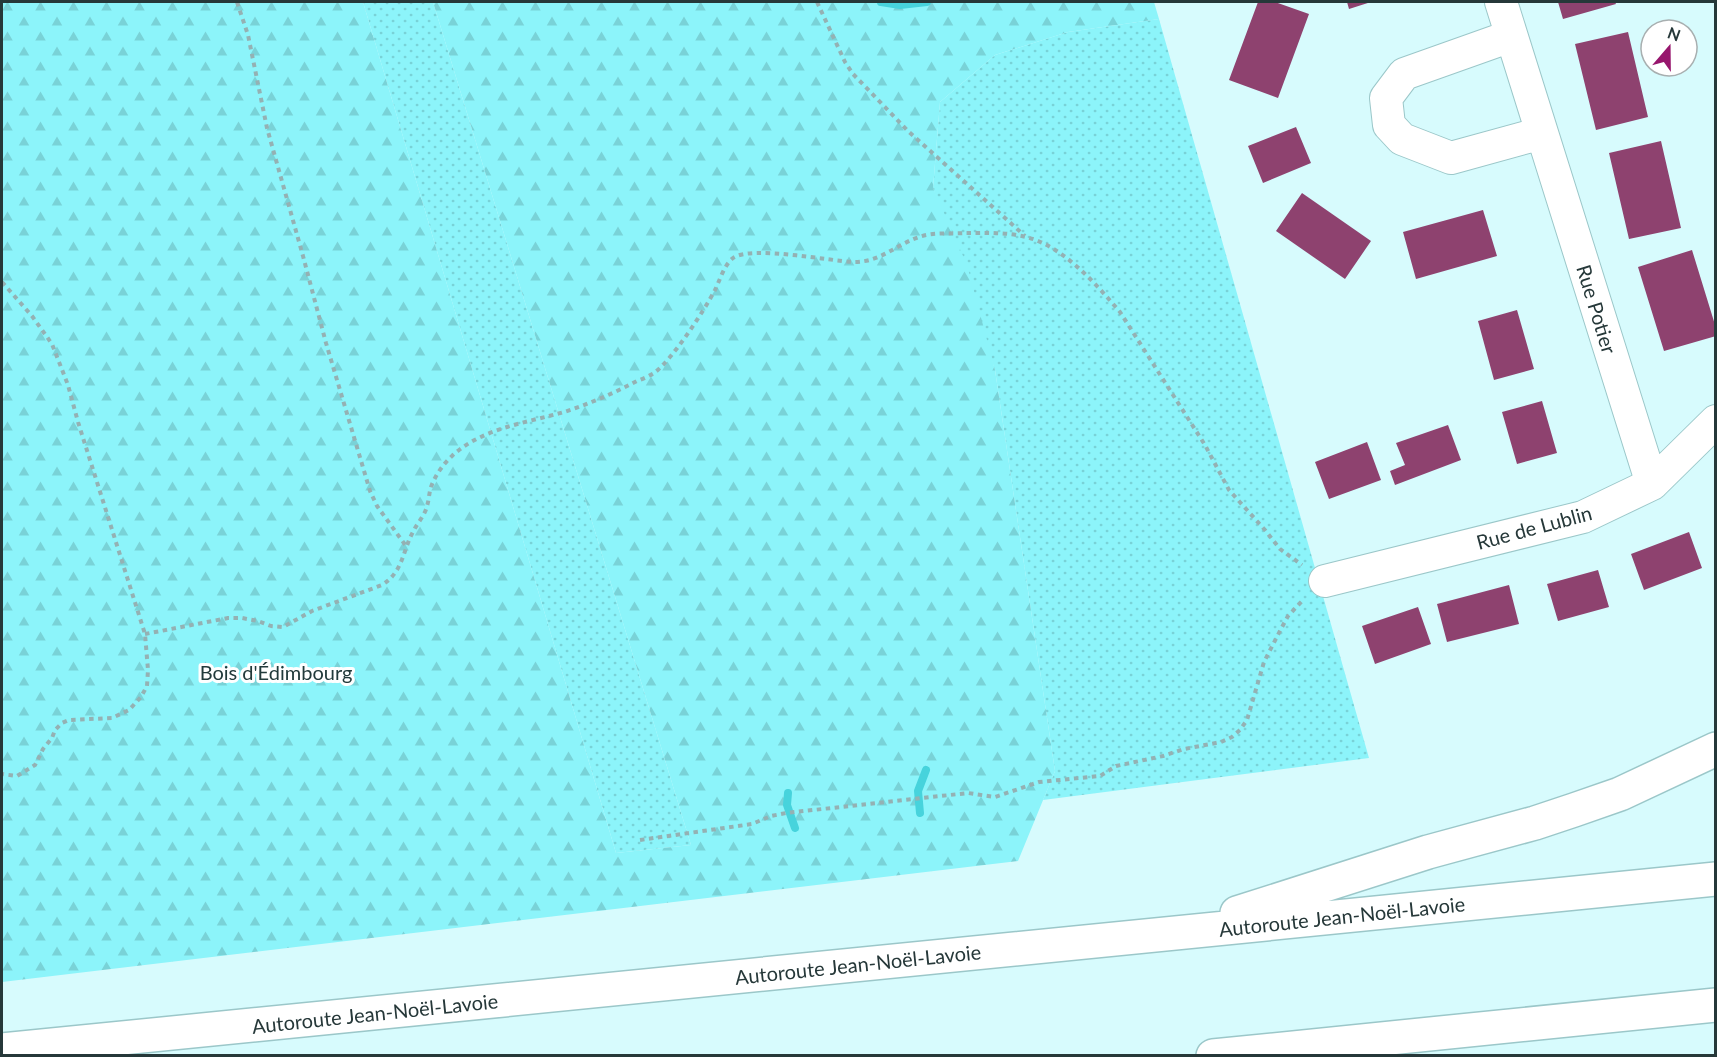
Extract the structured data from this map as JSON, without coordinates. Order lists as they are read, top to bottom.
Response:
{
  "streets": {
    "highway": ["Autoroute Jean-Noël-Lavoie"],
    "street": ["Rue Potier", "Rue de Lublin"]
  },
  "crossings": [
    ["Rue Potier", "Rue de Lublin"]
  ],
  "parks": ["Bois d'Édimbourg"],
  "north": "top"
}
